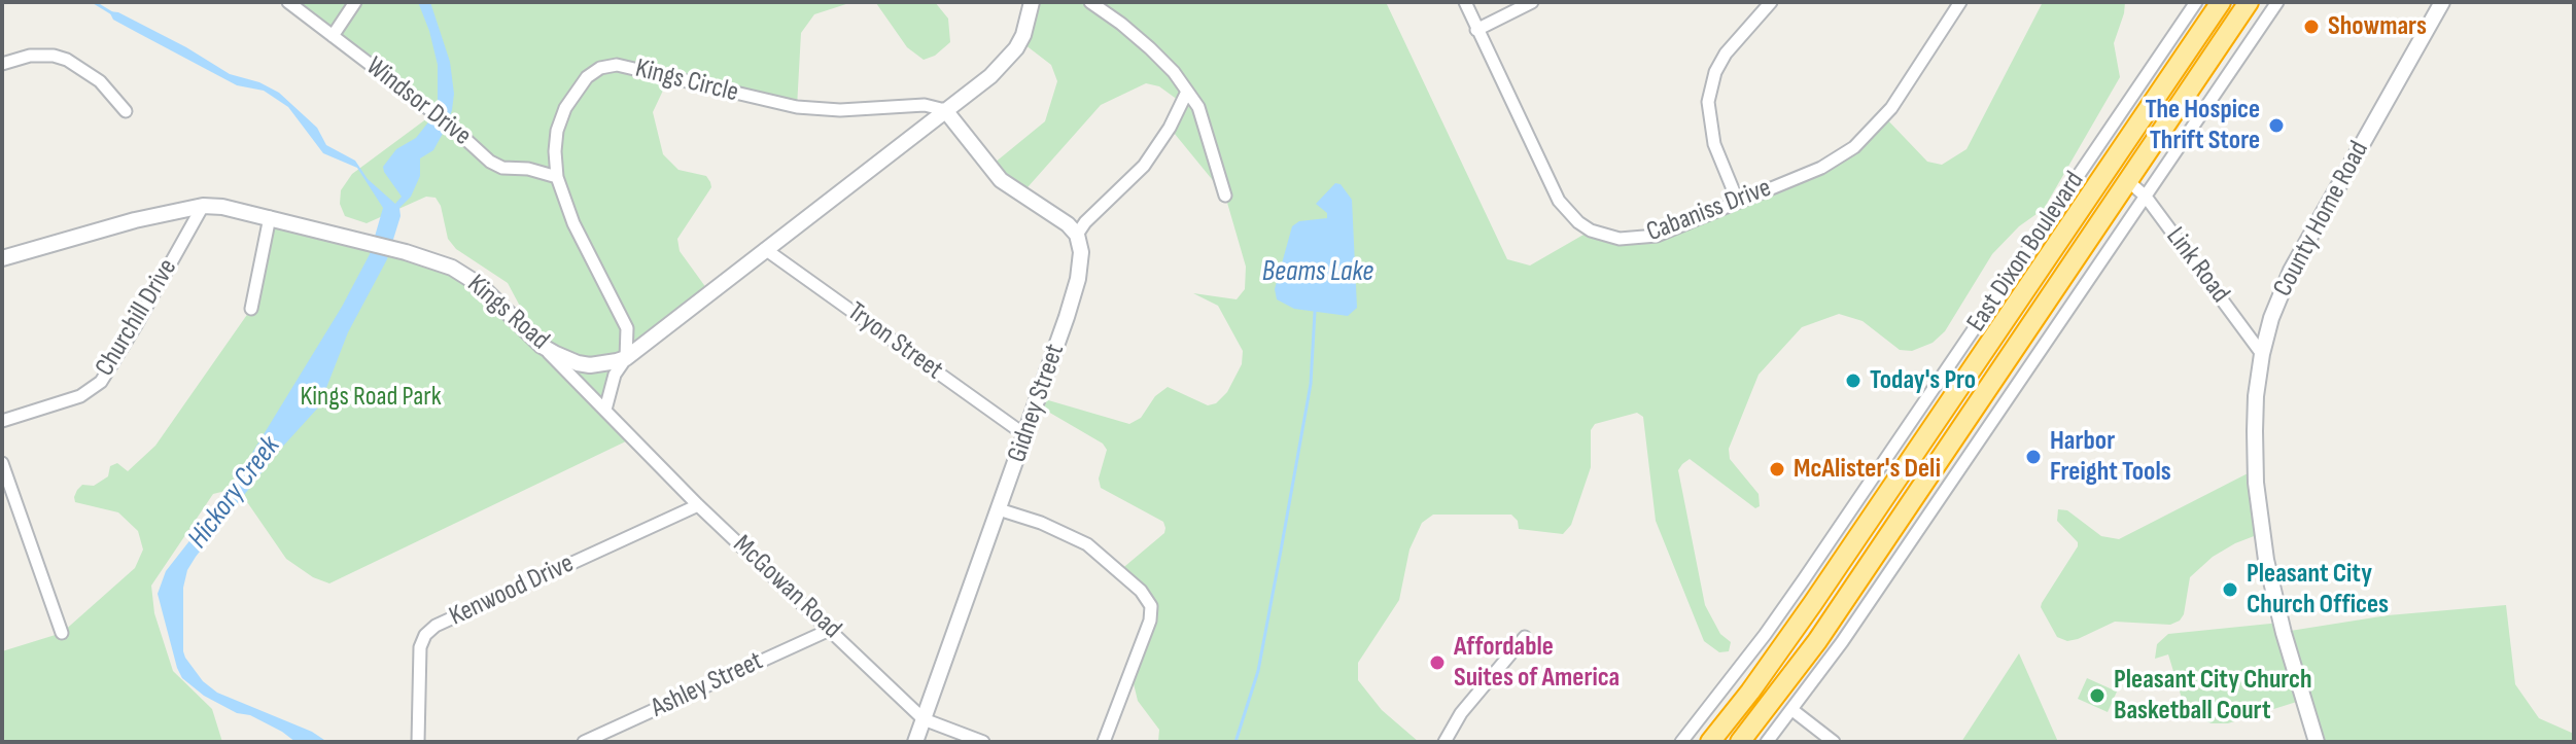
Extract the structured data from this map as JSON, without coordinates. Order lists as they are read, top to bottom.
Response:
{
  "streets": {
    "highway": ["East Dixon Boulevard"],
    "street": [
      "Kings Circle",
      "Windsor Drive",
      "Cabaniss Drive",
      "County Home Road",
      "Link Road",
      "Kings Road",
      "Churchill Drive",
      "Tryon Street",
      "Gidney Street",
      "McGowan Road",
      "Kenwood Drive",
      "Ashley Street"
    ]
  },
  "crossings": [
    ["Kings Circle", "Windsor Drive"],
    ["Kings Circle", "Kings Road"],
    ["County Home Road", "Link Road"],
    ["East Dixon Boulevard", "Link Road"],
    ["Kings Road", "Churchill Drive"],
    ["Kings Road", "Tryon Street"],
    ["Kings Road", "McGowan Road"],
    ["Tryon Street", "Gidney Street"],
    ["Gidney Street", "McGowan Road"],
    ["McGowan Road", "Kenwood Drive"],
    ["McGowan Road", "Ashley Street"]
  ],
  "water": ["Beams Lake", "Hickory Creek"],
  "parks": ["Kings Road Park"],
  "places": [
    "Showmars",
    "The Hospice Thrift Store",
    "Today's Pro",
    "Harbor Freight Tools",
    "McAlister's Deli",
    "Pleasant City Church Offices",
    "Affordable Suites of America",
    "Pleasant City Church Basketball Court"
  ]
}
